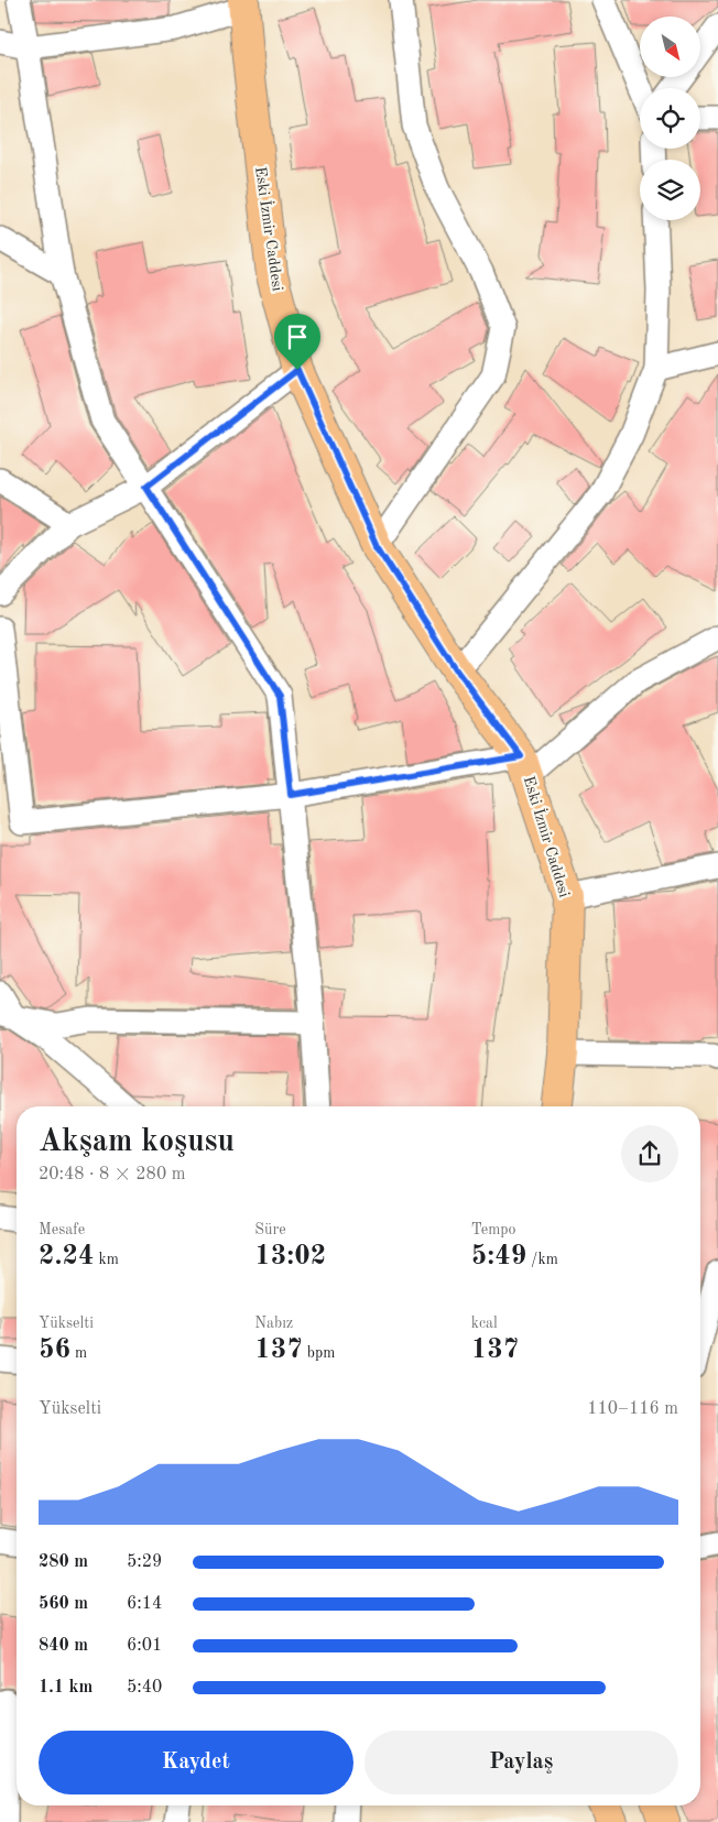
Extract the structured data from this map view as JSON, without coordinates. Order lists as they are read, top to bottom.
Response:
{
  "streets": {
    "main road": ["Eski İzmir Caddesi"]
  },
  "north": "bottom right",
  "page": {
    "heading": ["Akşam koşusu", "20:48 · 8 × 280 m"],
    "stats": [
      ["Mesafe", "2.24 km"],
      ["Süre", "13:02"],
      ["Tempo", "5:49 /km"],
      ["Yükselti", "56 m"],
      ["Nabız", "137 bpm"],
      ["kcal", "137"]
    ],
    "chart": ["Yükselti", "110–116 m"],
    "list": [
      {
        "name": "280 m",
        "note": "5:29"
      },
      {
        "name": "560 m",
        "note": "6:14"
      },
      {
        "name": "840 m",
        "note": "6:01"
      },
      {
        "name": "1.1 km",
        "note": "5:40"
      }
    ],
    "buttons": ["Kaydet", "Paylaş"]
  }
}
